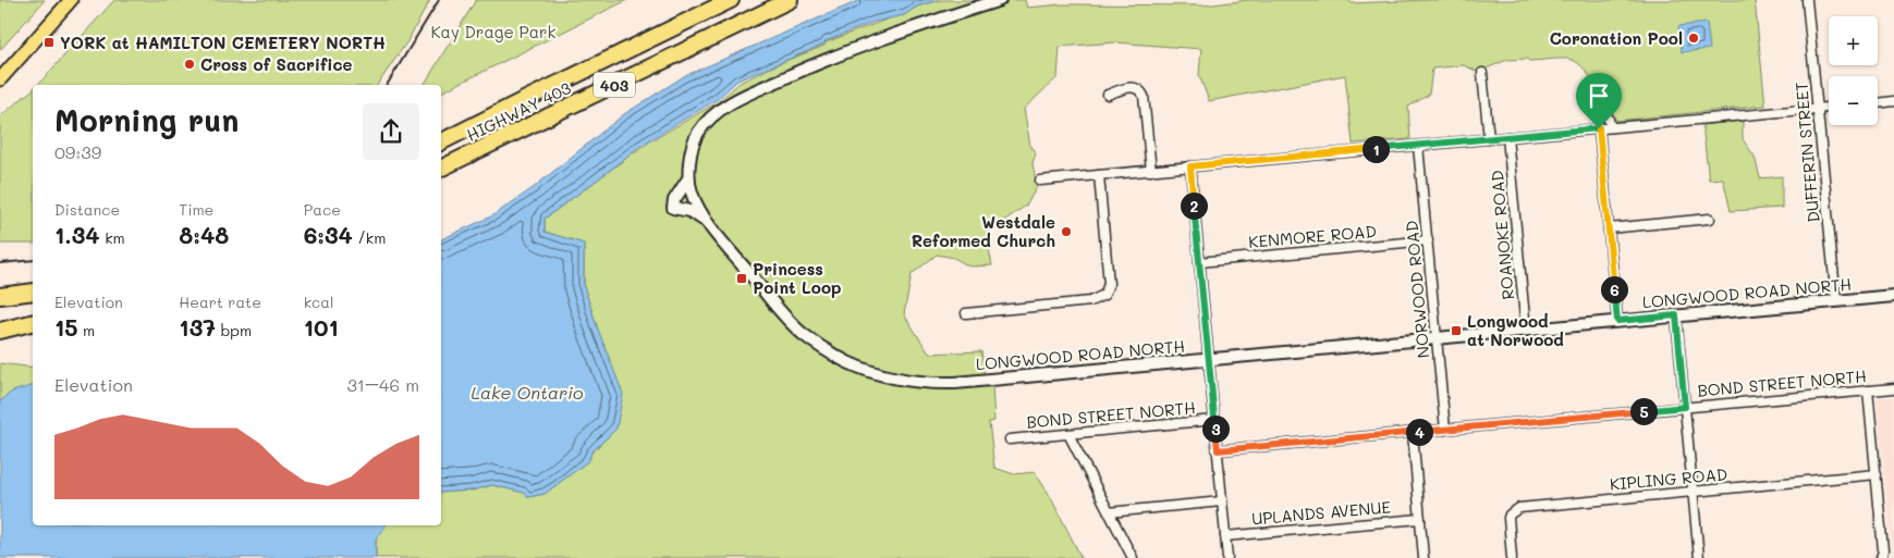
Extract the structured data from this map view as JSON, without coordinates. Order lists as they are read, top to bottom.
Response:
{
  "streets": {
    "highway": ["403", "HIGHWAY 403"],
    "street": [
      "DUFFERIN STREET",
      "ROANOKE ROAD",
      "KENMORE ROAD",
      "NORWOOD ROAD",
      "LONGWOOD ROAD NORTH",
      "BOND STREET NORTH",
      "KIPLING ROAD",
      "UPLANDS AVENUE"
    ]
  },
  "crossings": [
    ["DUFFERIN STREET", "LONGWOOD ROAD NORTH"],
    ["ROANOKE ROAD", "LONGWOOD ROAD NORTH"],
    ["KENMORE ROAD", "NORWOOD ROAD"],
    ["NORWOOD ROAD", "LONGWOOD ROAD NORTH"],
    ["NORWOOD ROAD", "BOND STREET NORTH"]
  ],
  "water": ["Lake Ontario"],
  "parks": ["Kay Drage Park"],
  "places": {
    "other": ["Coronation Pool", "Cross of Sacrifice", "Westdale Reformed Church"],
    "transit": ["YORK at HAMILTON CEMETERY NORTH", "Princess Point Loop", "Longwood at Norwood"]
  },
  "page": {
    "map_buttons": ["+", "−"],
    "heading": ["Morning run", "09:39"],
    "pins": [
      "1",
      "2",
      "6",
      "5",
      "3",
      "4"
    ],
    "stats": [
      ["Distance", "1.34 km"],
      ["Time", "8:48"],
      ["Pace", "6:34 /km"],
      ["Elevation", "15 m"],
      ["Heart rate", "137 bpm"],
      ["kcal", "101"]
    ],
    "chart": ["Elevation", "31–46 m"]
  }
}
